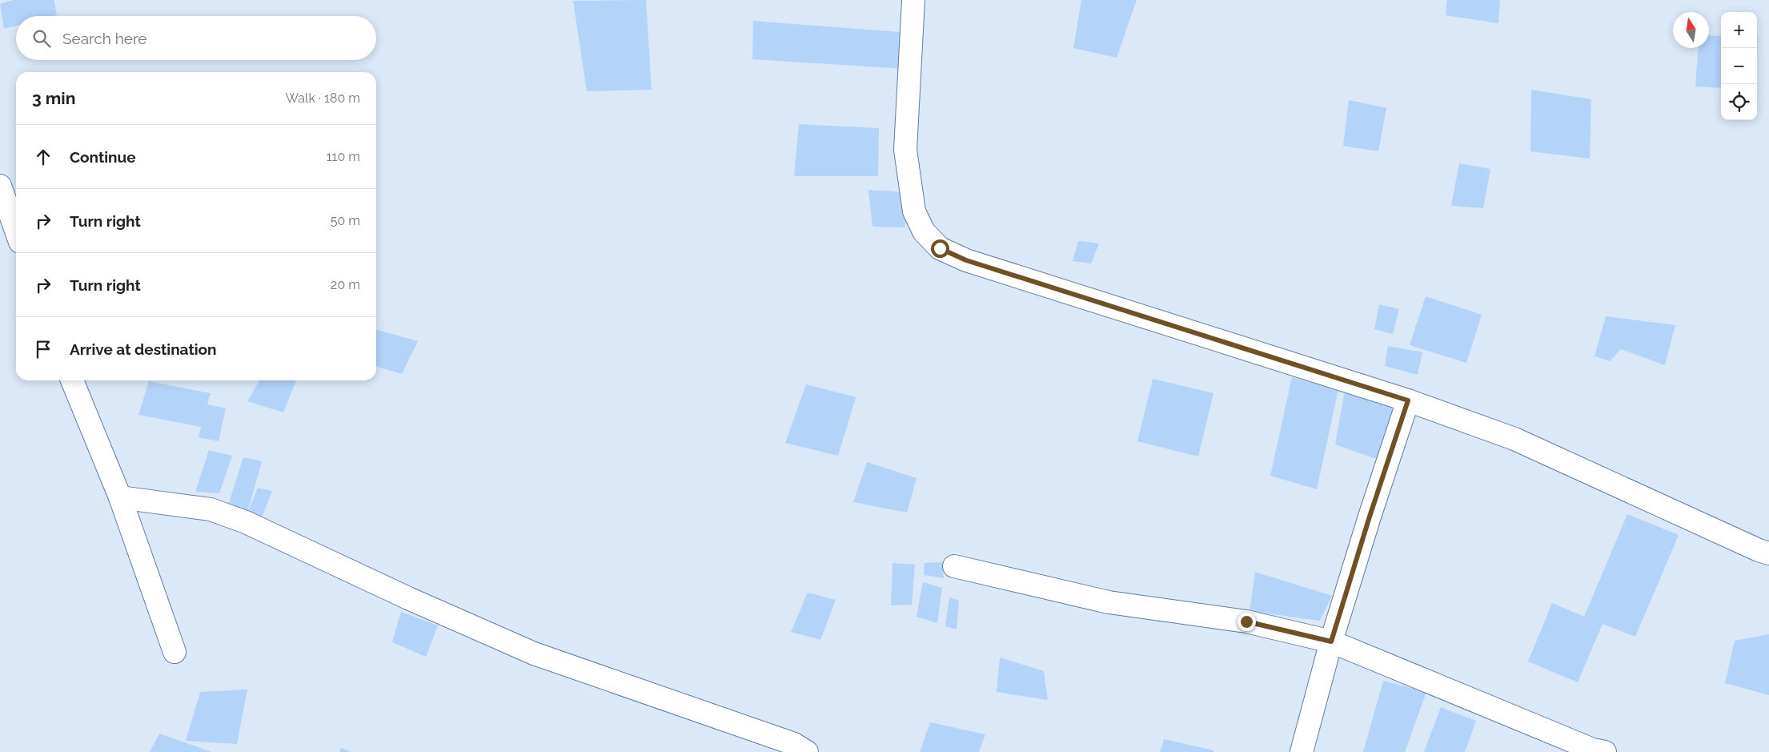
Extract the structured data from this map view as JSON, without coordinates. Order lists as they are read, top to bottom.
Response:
{
  "north": "top",
  "page": {
    "map_buttons": ["+", "−"],
    "search": "Search here",
    "heading": ["3 min", "Walk · 180 m"],
    "list": [
      ["Continue", "110 m"],
      ["Turn right", "50 m"],
      ["Turn right", "20 m"],
      "Arrive at destination"
    ]
  }
}
